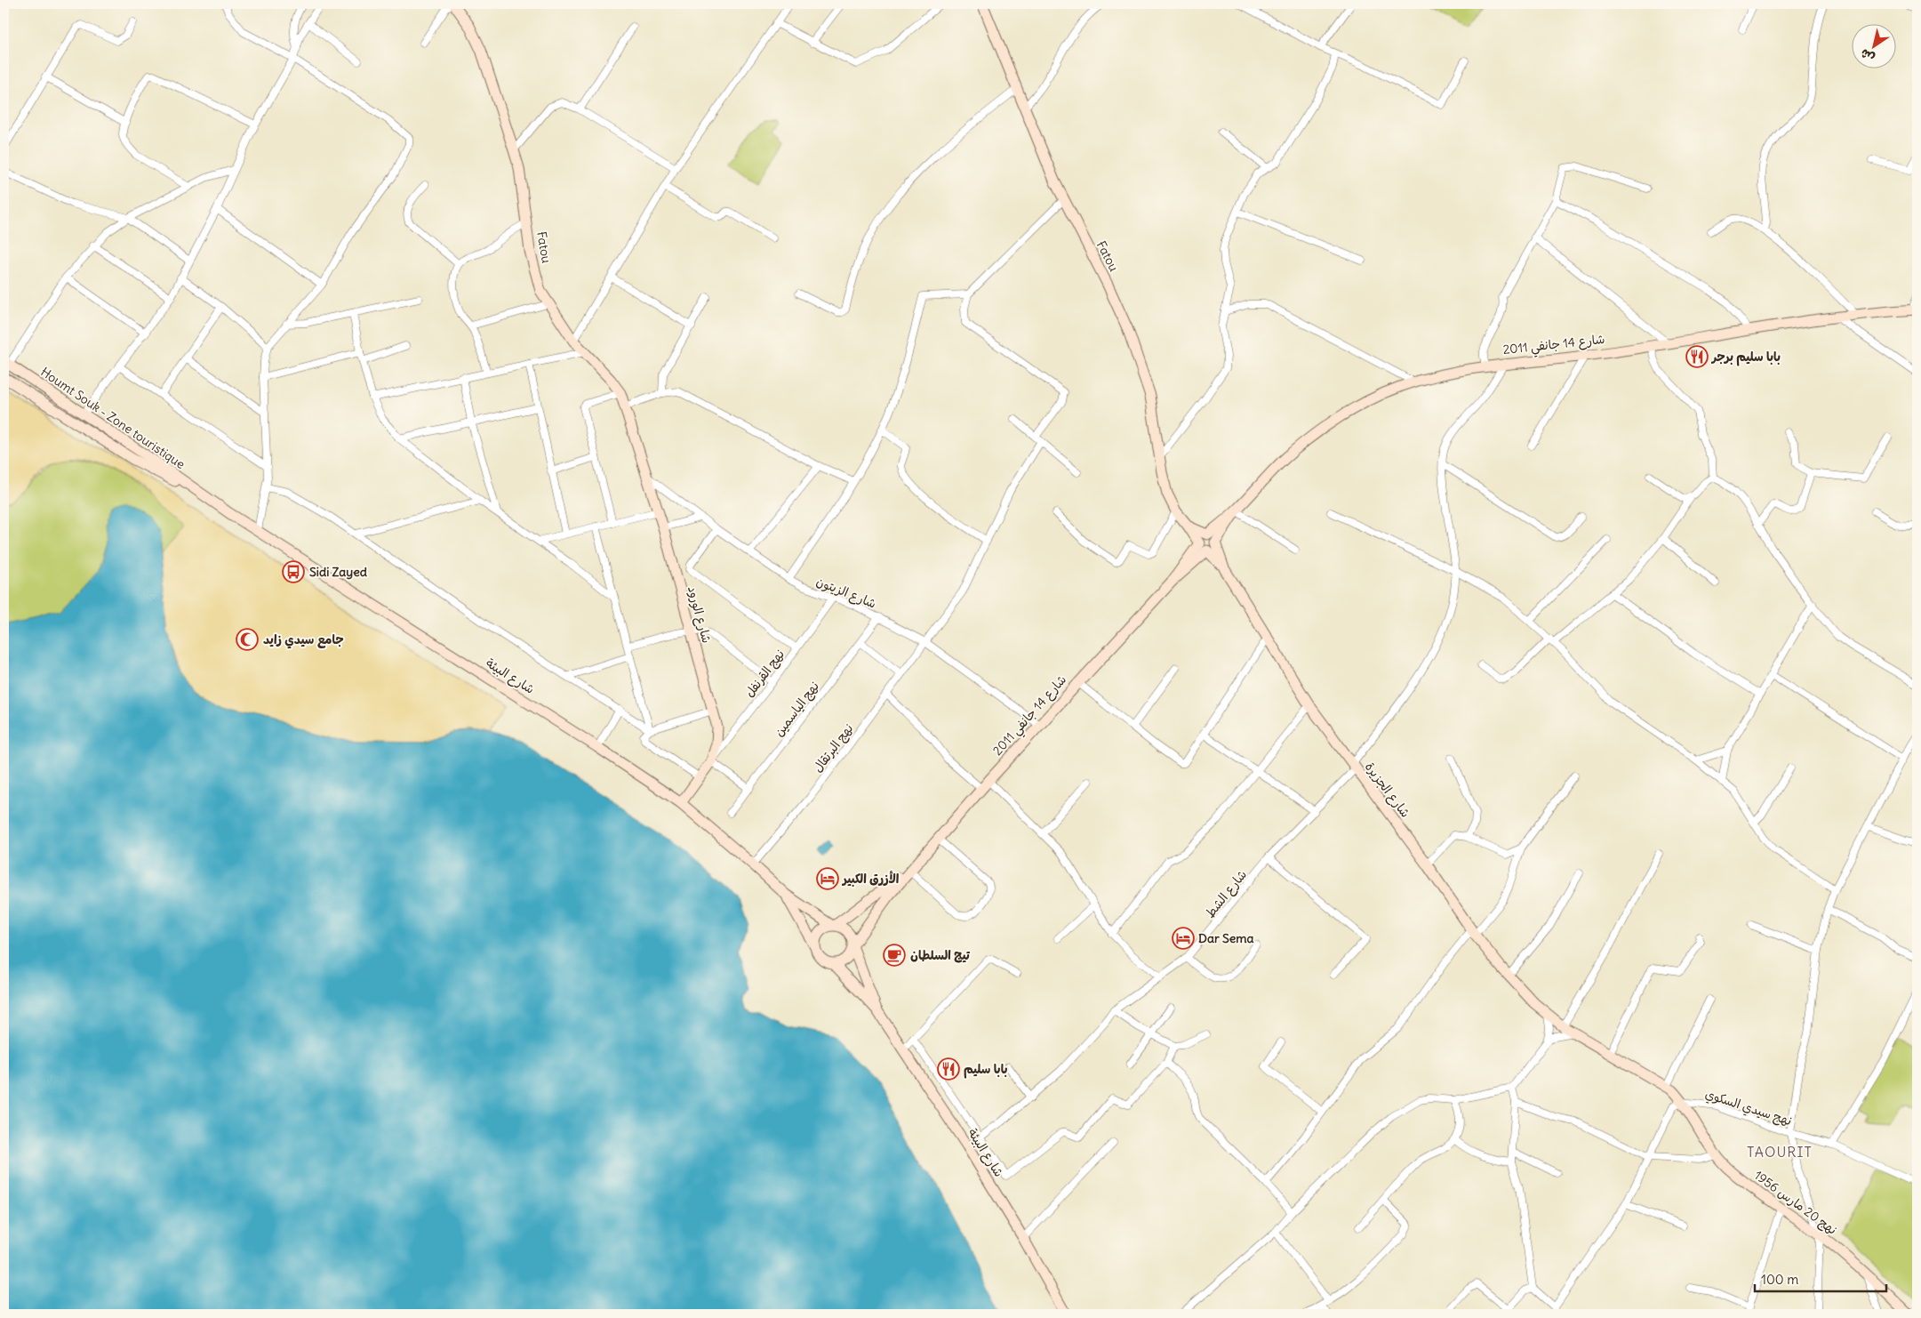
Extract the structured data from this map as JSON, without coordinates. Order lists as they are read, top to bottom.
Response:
{
  "streets": {
    "main road": [
      "Fatou",
      "شارع 14 جانفي 2011",
      "Houmt Souk - Zone touristique",
      "شارع الورود",
      "شارع البيئة",
      "شارع الجزيرة",
      "نهج 20 مارس 1956"
    ],
    "street": [
      "شارع الزيتون",
      "نهج القرنفل",
      "نهج الياسمين",
      "نهج البرتقال",
      "شارع الشط",
      "نهج سيدي السكوي"
    ]
  },
  "crossings": [
    ["Fatou", "شارع 14 جانفي 2011"],
    ["Fatou", "شارع الزيتون"],
    ["Fatou", "شارع الورود"],
    ["Fatou", "شارع الجزيرة"],
    ["شارع 14 جانفي 2011", "شارع الزيتون"],
    ["شارع 14 جانفي 2011", "شارع البيئة"],
    ["شارع 14 جانفي 2011", "شارع الجزيرة"],
    ["شارع 14 جانفي 2011", "شارع الشط"],
    ["Houmt Souk - Zone touristique", "شارع البيئة"],
    ["شارع الزيتون", "شارع الورود"],
    ["شارع الزيتون", "نهج القرنفل"],
    ["شارع الزيتون", "نهج الياسمين"],
    ["شارع الزيتون", "نهج البرتقال"],
    ["شارع الورود", "نهج القرنفل"],
    ["شارع البيئة", "نهج البرتقال"],
    ["شارع البيئة", "شارع الشط"],
    ["شارع الجزيرة", "شارع الشط"],
    ["شارع الجزيرة", "نهج 20 مارس 1956"],
    ["نهج سيدي السكوي", "نهج 20 مارس 1956"]
  ],
  "districts": ["TAOURIT"],
  "places": {
    "restaurant": ["بابا سليم برجر", "بابا سليم"],
    "bus stop": ["Sidi Zayed"],
    "mosque": ["جامع سيدي زايد"],
    "hotel": ["الأزرق الكبير", "Dar Sema"],
    "cafe": ["تيج السلطان"]
  },
  "scale_bar": "100 m",
  "north": "bottom left"
}
